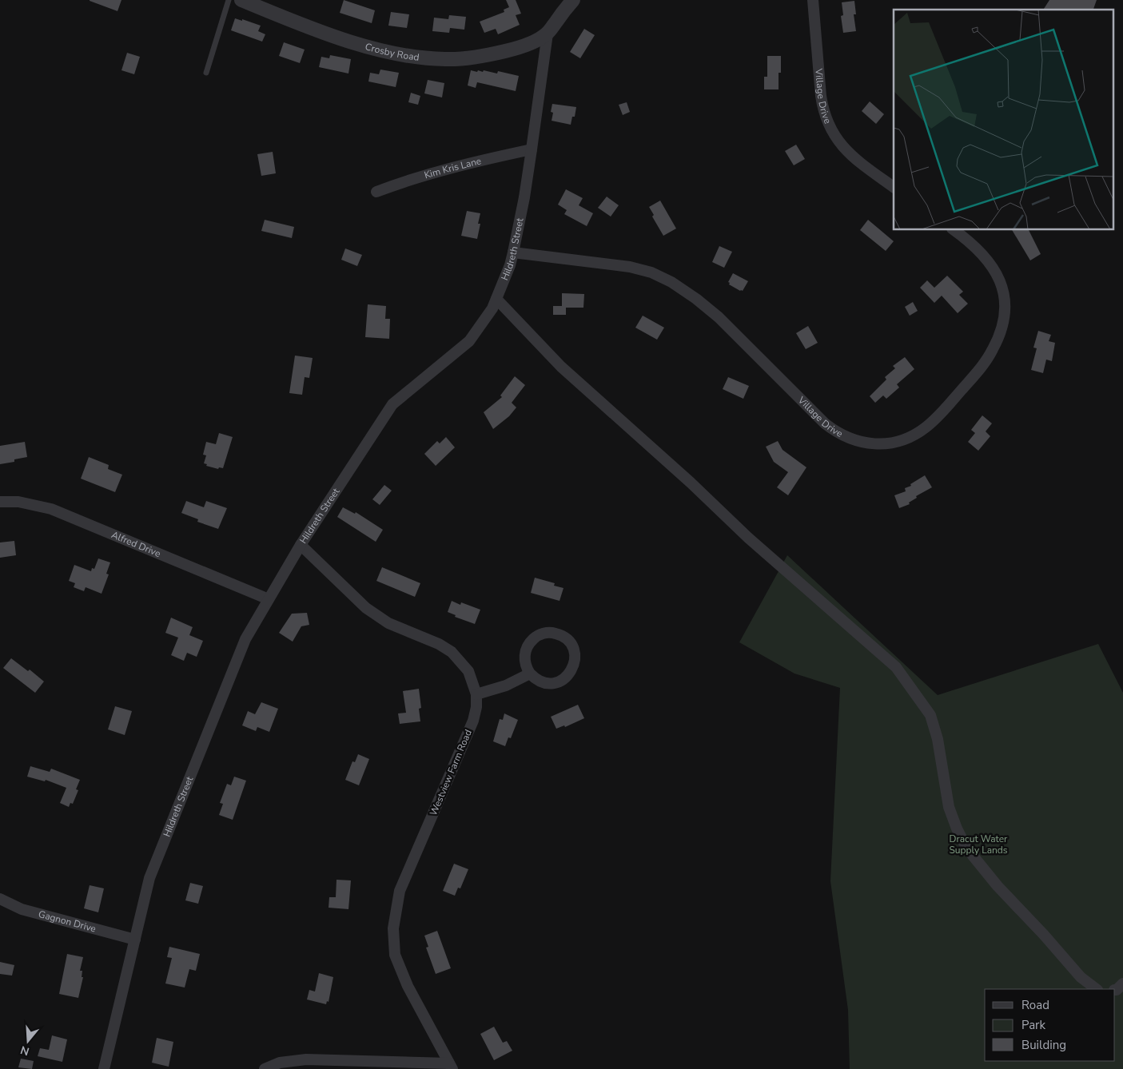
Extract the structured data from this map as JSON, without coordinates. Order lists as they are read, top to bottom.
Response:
{
  "streets": {
    "street": [
      "Crosby Road",
      "Village Drive",
      "Kim Kris Lane",
      "Hildreth Street",
      "Alfred Drive",
      "Westview Farm Road",
      "Gagnon Drive"
    ]
  },
  "crossings": [
    ["Crosby Road", "Hildreth Street"],
    ["Village Drive", "Hildreth Street"],
    ["Kim Kris Lane", "Hildreth Street"],
    ["Hildreth Street", "Alfred Drive"],
    ["Hildreth Street", "Westview Farm Road"],
    ["Hildreth Street", "Gagnon Drive"]
  ],
  "parks": ["Dracut Water Supply Lands"],
  "legend": ["Road", "Park", "Building"],
  "north": "bottom"
}
